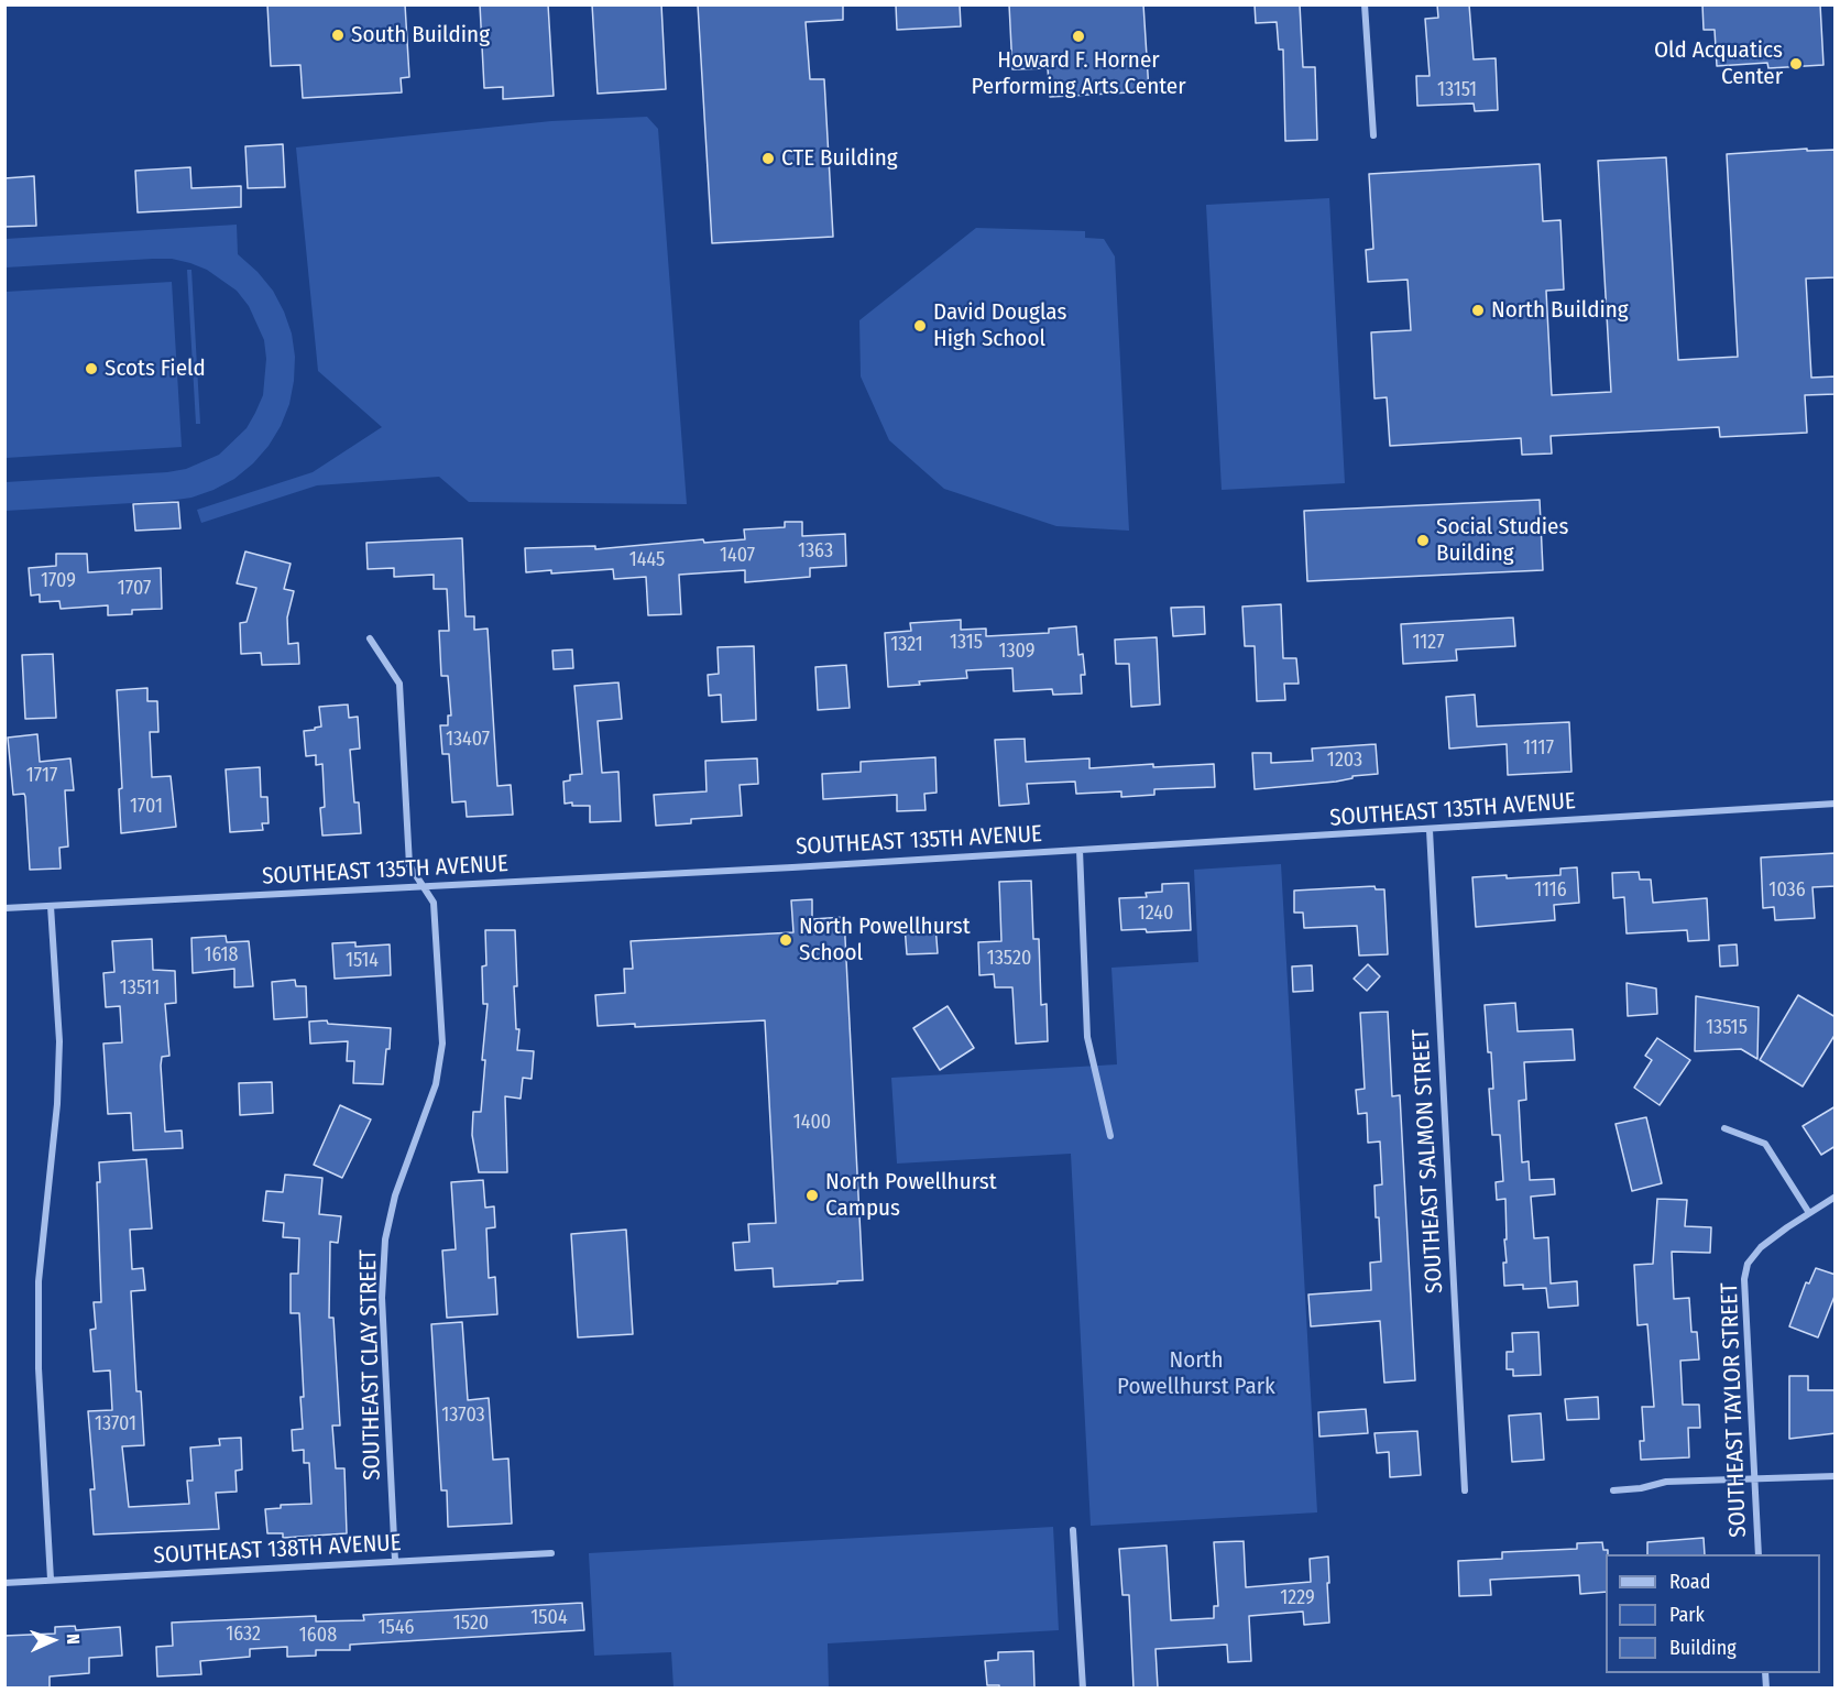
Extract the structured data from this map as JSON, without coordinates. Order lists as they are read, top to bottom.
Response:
{
  "streets": {
    "street": [
      "SOUTHEAST 135TH AVENUE",
      "SOUTHEAST SALMON STREET",
      "SOUTHEAST CLAY STREET",
      "SOUTHEAST TAYLOR STREET",
      "SOUTHEAST 138TH AVENUE"
    ]
  },
  "crossings": [
    ["SOUTHEAST 135TH AVENUE", "SOUTHEAST SALMON STREET"],
    ["SOUTHEAST 135TH AVENUE", "SOUTHEAST CLAY STREET"],
    ["SOUTHEAST CLAY STREET", "SOUTHEAST 138TH AVENUE"]
  ],
  "parks": ["North Powellhurst Park"],
  "places": [
    "South Building",
    "Howard F. Horner Performing Arts Center",
    "Old Acquatics Center",
    "CTE Building",
    "North Building",
    "David Douglas High School",
    "Scots Field",
    "Social Studies Building",
    "North Powellhurst School",
    "North Powellhurst Campus"
  ],
  "house_numbers": [
    "13151",
    "1363",
    "1407",
    "1445",
    "1709",
    "1707",
    "1315",
    "1127",
    "1321",
    "1309",
    "13407",
    "1117",
    "1203",
    "1717",
    "1701",
    "1116",
    "1036",
    "1240",
    "1618",
    "13520",
    "1514",
    "13511",
    "13515",
    "1400",
    "13703",
    "13701",
    "1229",
    "1504",
    "1520",
    "1546",
    "1632",
    "1608"
  ],
  "legend": ["Road", "Park", "Building"],
  "north": "right"
}
